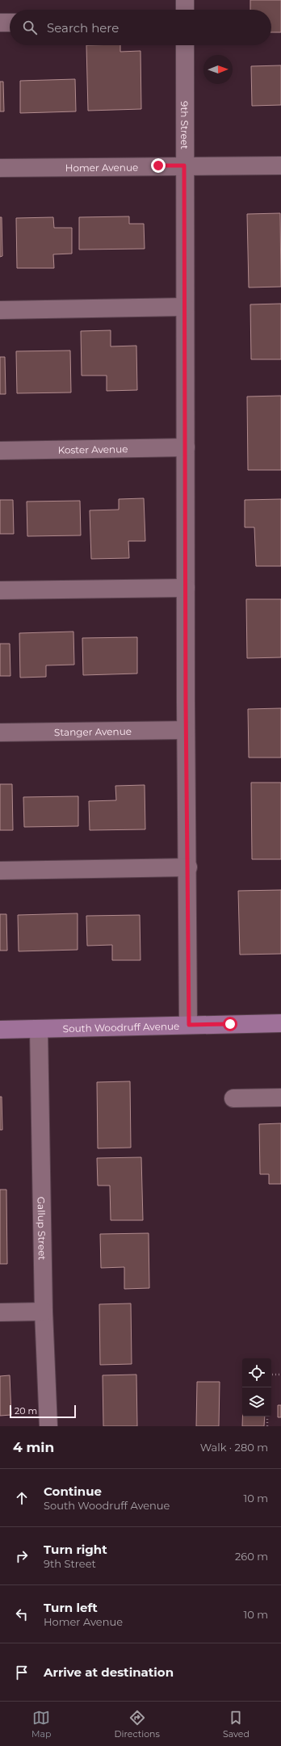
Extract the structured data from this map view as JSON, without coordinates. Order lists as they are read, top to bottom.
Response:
{
  "streets": {
    "main road": ["South Woodruff Avenue"],
    "street": [
      "9th Street",
      "Homer Avenue",
      "Koster Avenue",
      "Stanger Avenue",
      "Gallup Street"
    ]
  },
  "crossings": [
    ["9th Street", "Homer Avenue"],
    ["9th Street", "Koster Avenue"],
    ["9th Street", "Stanger Avenue"],
    ["9th Street", "South Woodruff Avenue"],
    ["South Woodruff Avenue", "Gallup Street"]
  ],
  "scale_bar": "20 m",
  "north": "right",
  "page": {
    "search": "Search here",
    "scale": "20 m",
    "heading": ["4 min", "Walk · 280 m"],
    "list": [
      ["Continue", "South Woodruff Avenue", "10 m"],
      ["Turn right", "9th Street", "260 m"],
      ["Turn left", "Homer Avenue", "10 m"],
      "Arrive at destination"
    ],
    "nav": ["Map", "Directions", "Saved"]
  }
}
